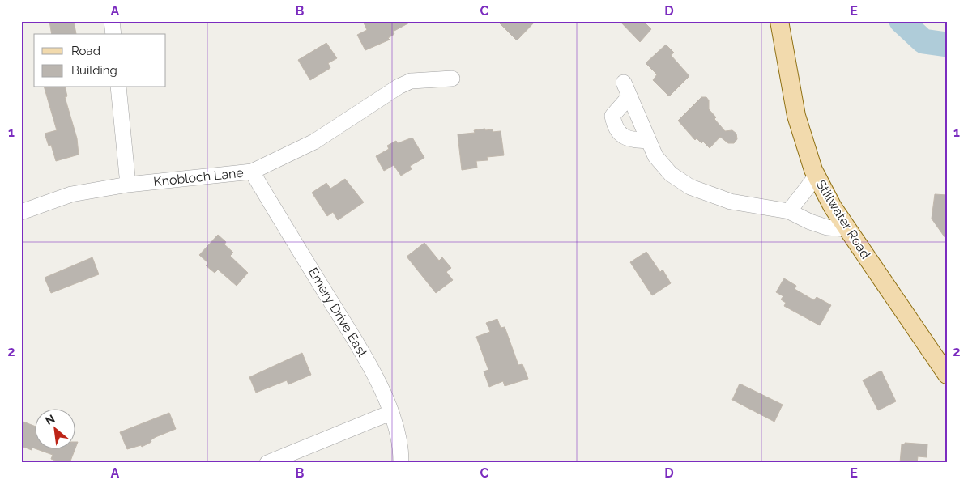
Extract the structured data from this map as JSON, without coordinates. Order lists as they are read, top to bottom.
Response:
{
  "streets": {
    "main road": ["Stillwater Road"],
    "street": ["Knobloch Lane", "Emery Drive East"]
  },
  "crossings": [
    ["Knobloch Lane", "Emery Drive East"]
  ],
  "legend": ["Road", "Building"],
  "north": "top left",
  "grid": {
    "columns": [
      "A",
      "B",
      "C",
      "D",
      "E"
    ],
    "rows": ["1", "2"]
  }
}
